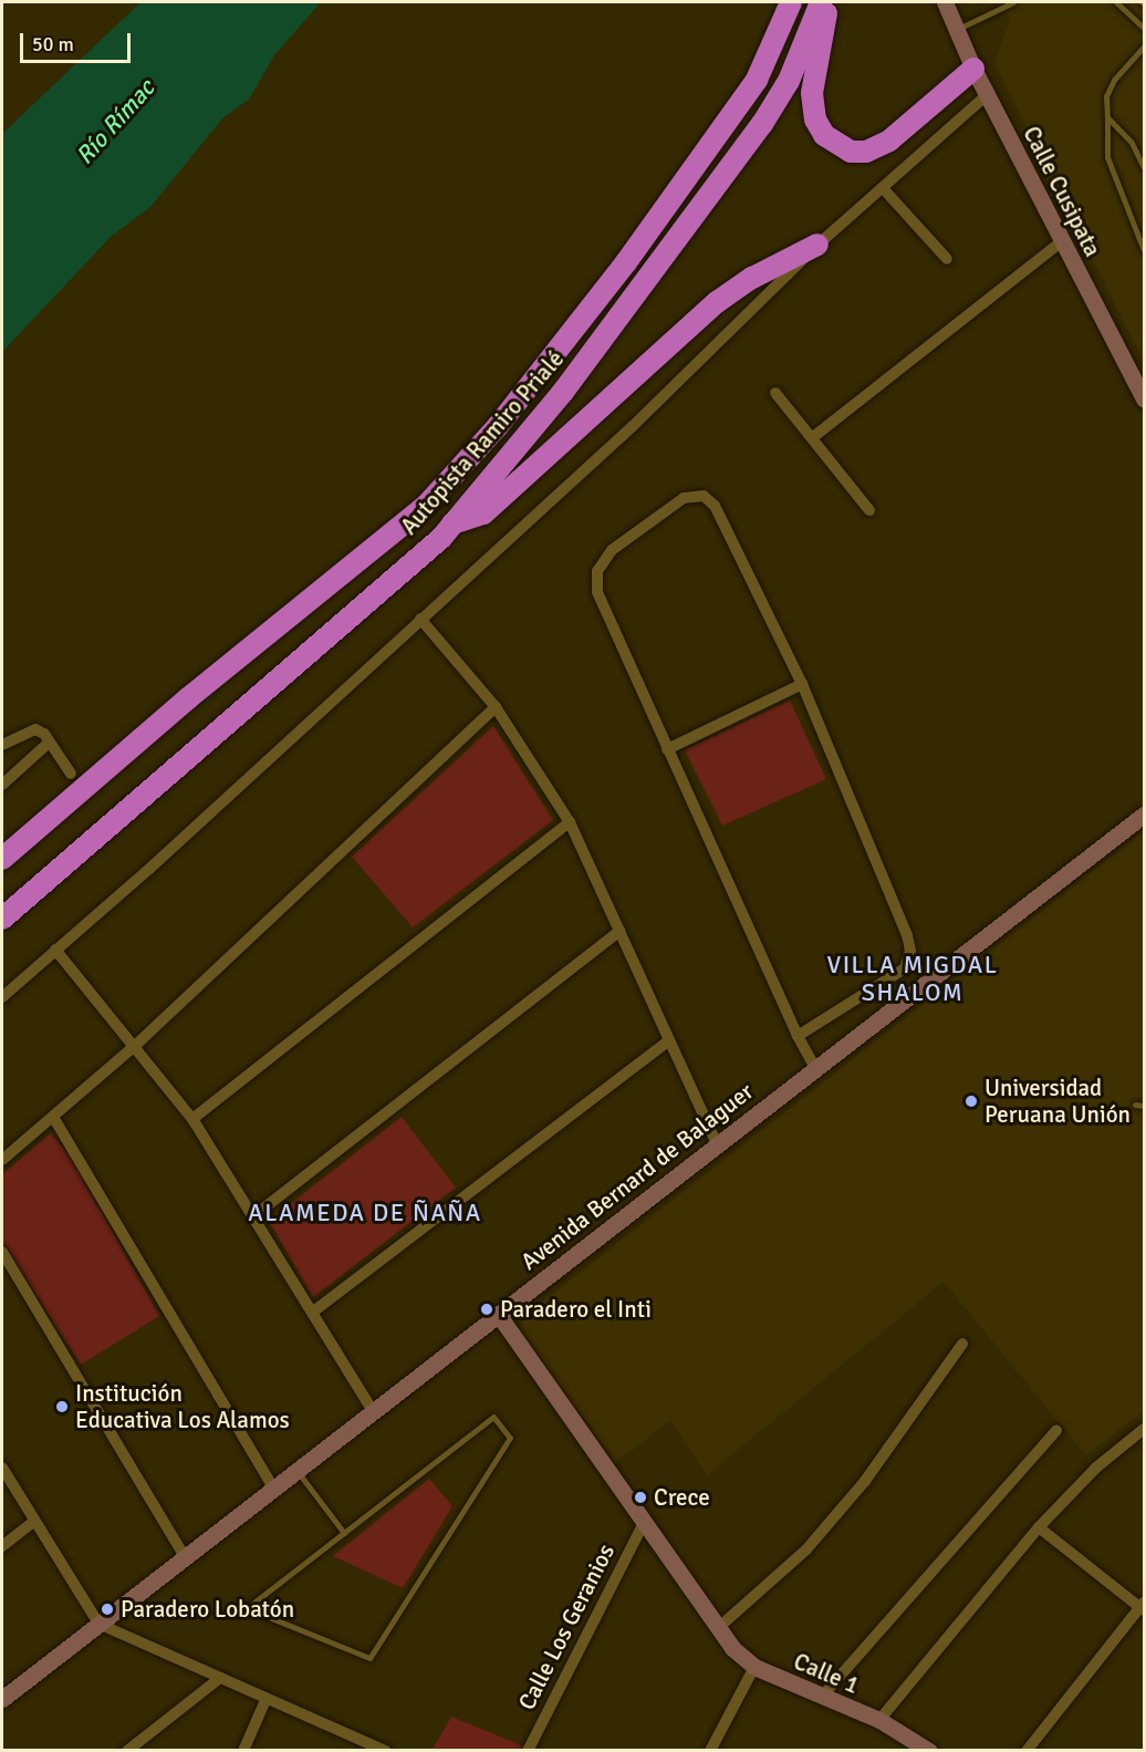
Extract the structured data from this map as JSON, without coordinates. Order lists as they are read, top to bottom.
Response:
{
  "streets": {
    "highway": ["Autopista Ramiro Prialé"],
    "street": [
      "Calle Cusipata",
      "Avenida Bernard de Balaguer",
      "Calle Los Geranios",
      "Calle 1"
    ]
  },
  "crossings": [
    ["Avenida Bernard de Balaguer", "Calle 1"],
    ["Calle Los Geranios", "Calle 1"]
  ],
  "districts": ["VILLA MIGDAL SHALOM", "ALAMEDA DE ÑAÑA"],
  "water": ["Río Rímac"],
  "places": [
    "Universidad Peruana Unión",
    "Paradero el Inti",
    "Institución Educativa Los Alamos",
    "Crece",
    "Paradero Lobatón"
  ],
  "scale_bar": "50 m"
}
